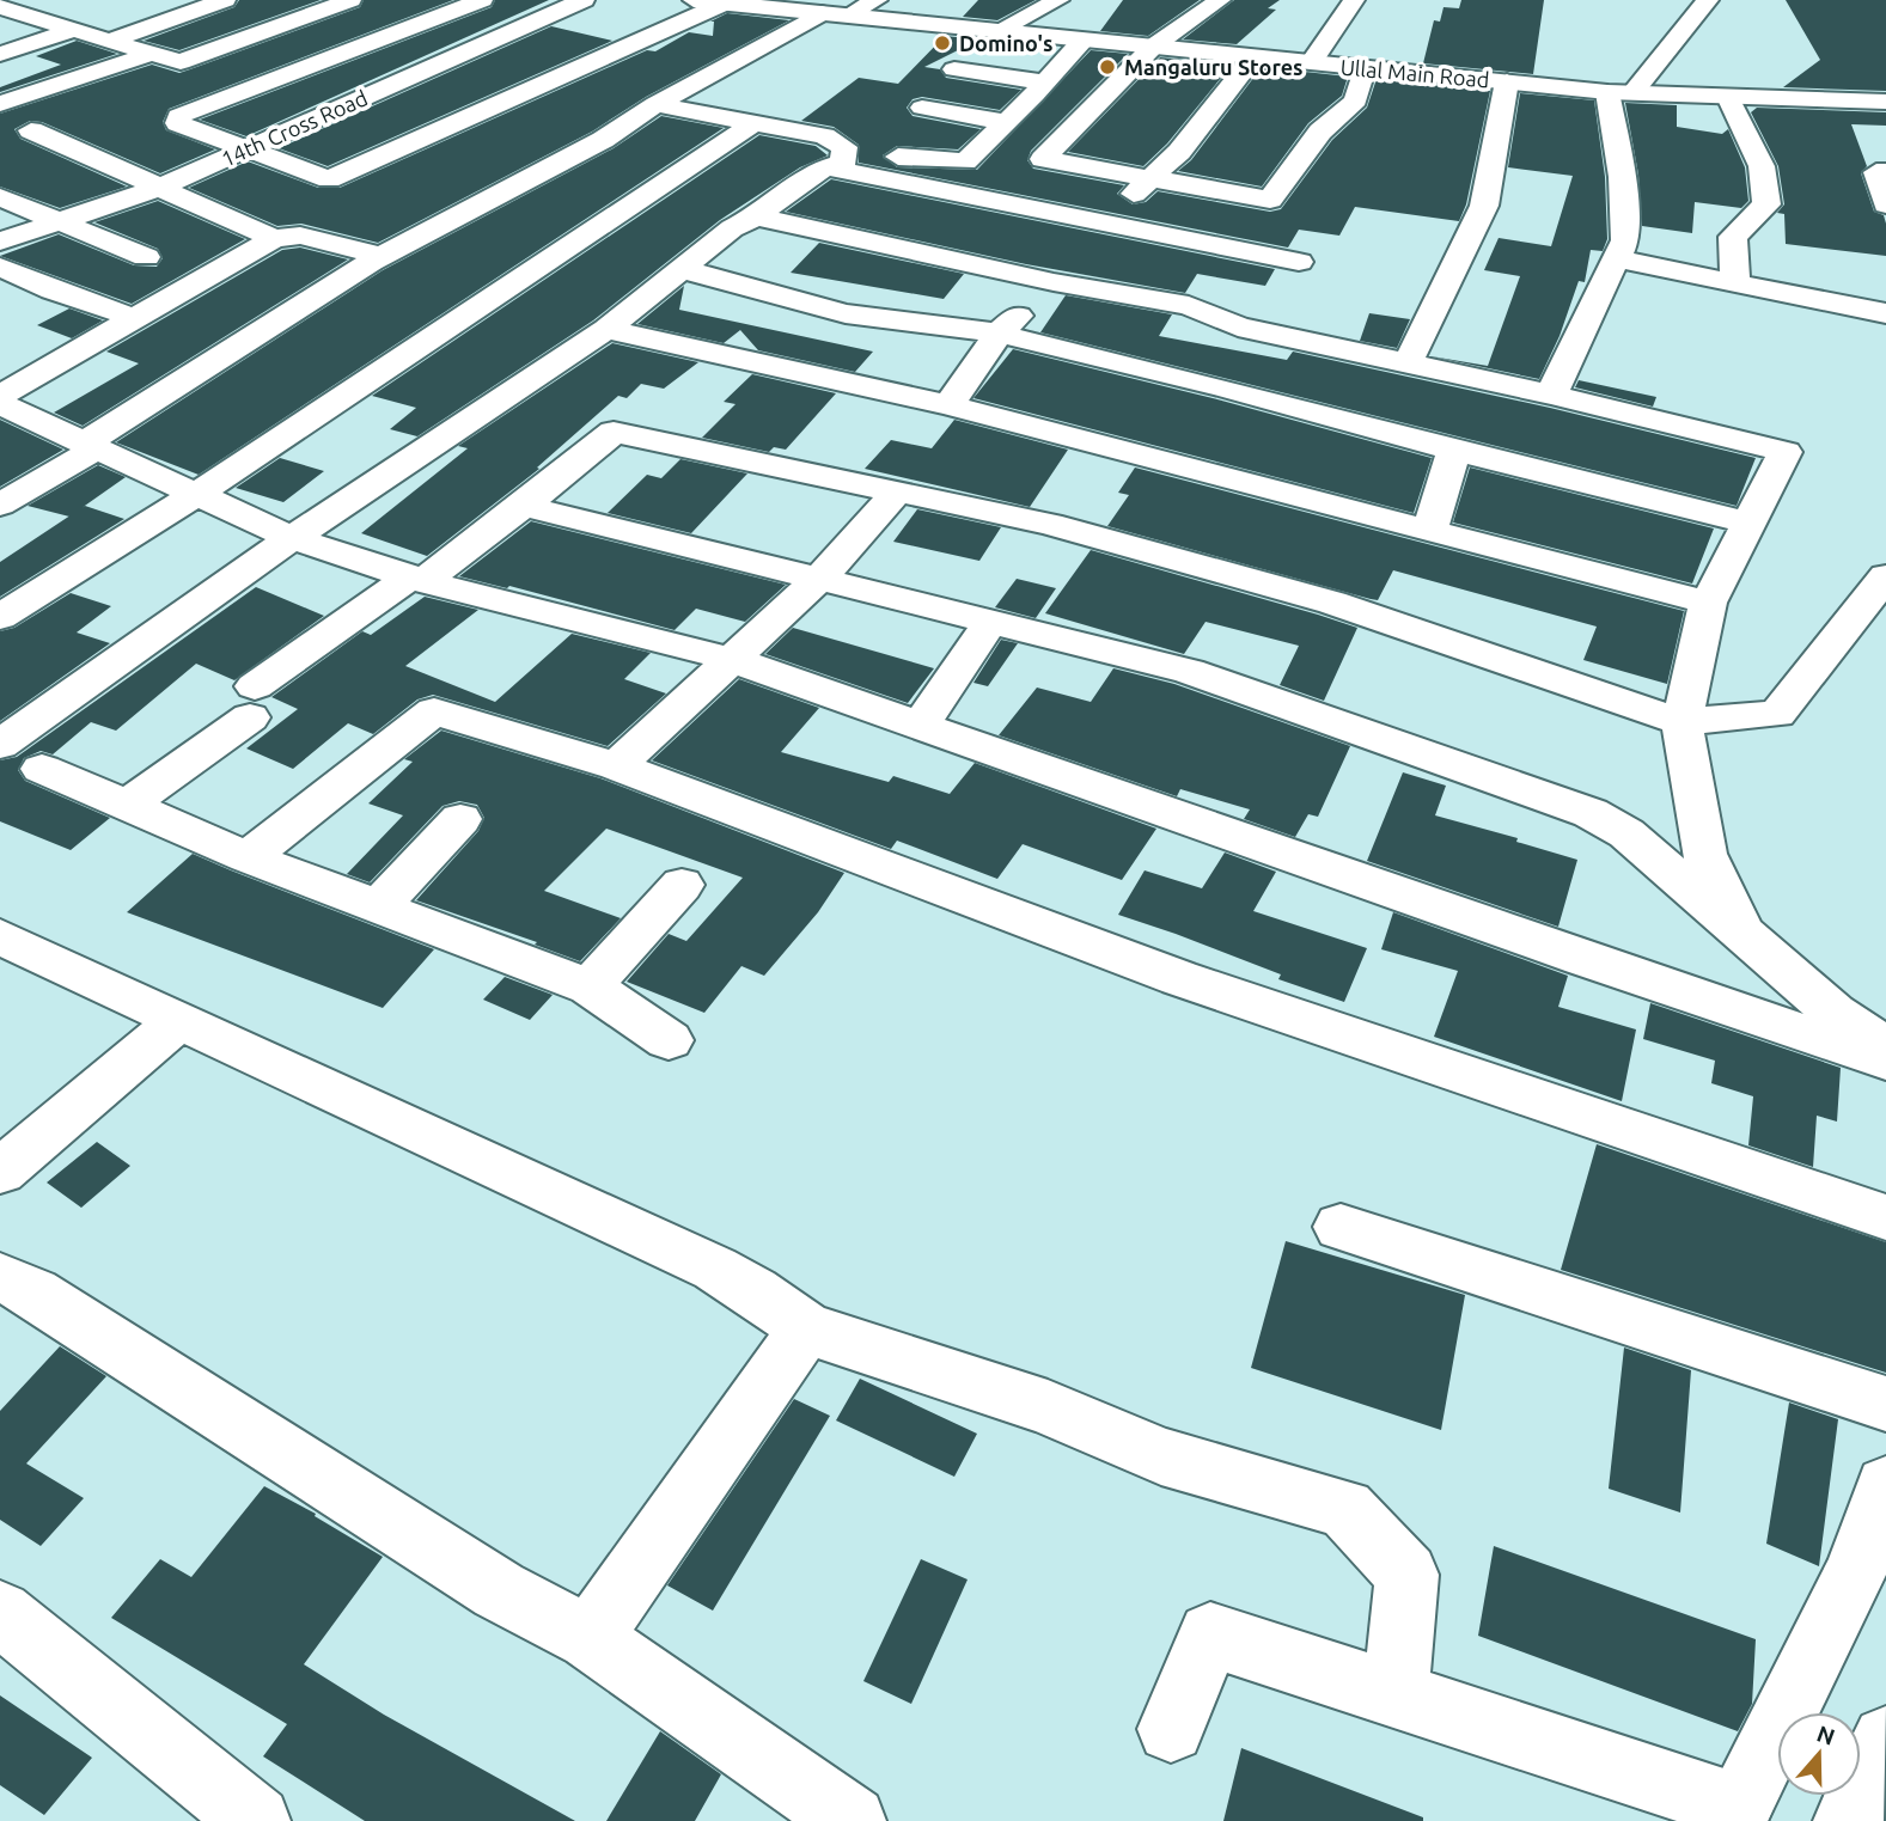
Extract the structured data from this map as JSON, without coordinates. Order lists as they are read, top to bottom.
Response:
{
  "streets": {
    "street": ["Ullal Main Road", "14th Cross Road"]
  },
  "places": ["Domino's", "Mangaluru Stores"],
  "north": "top"
}
